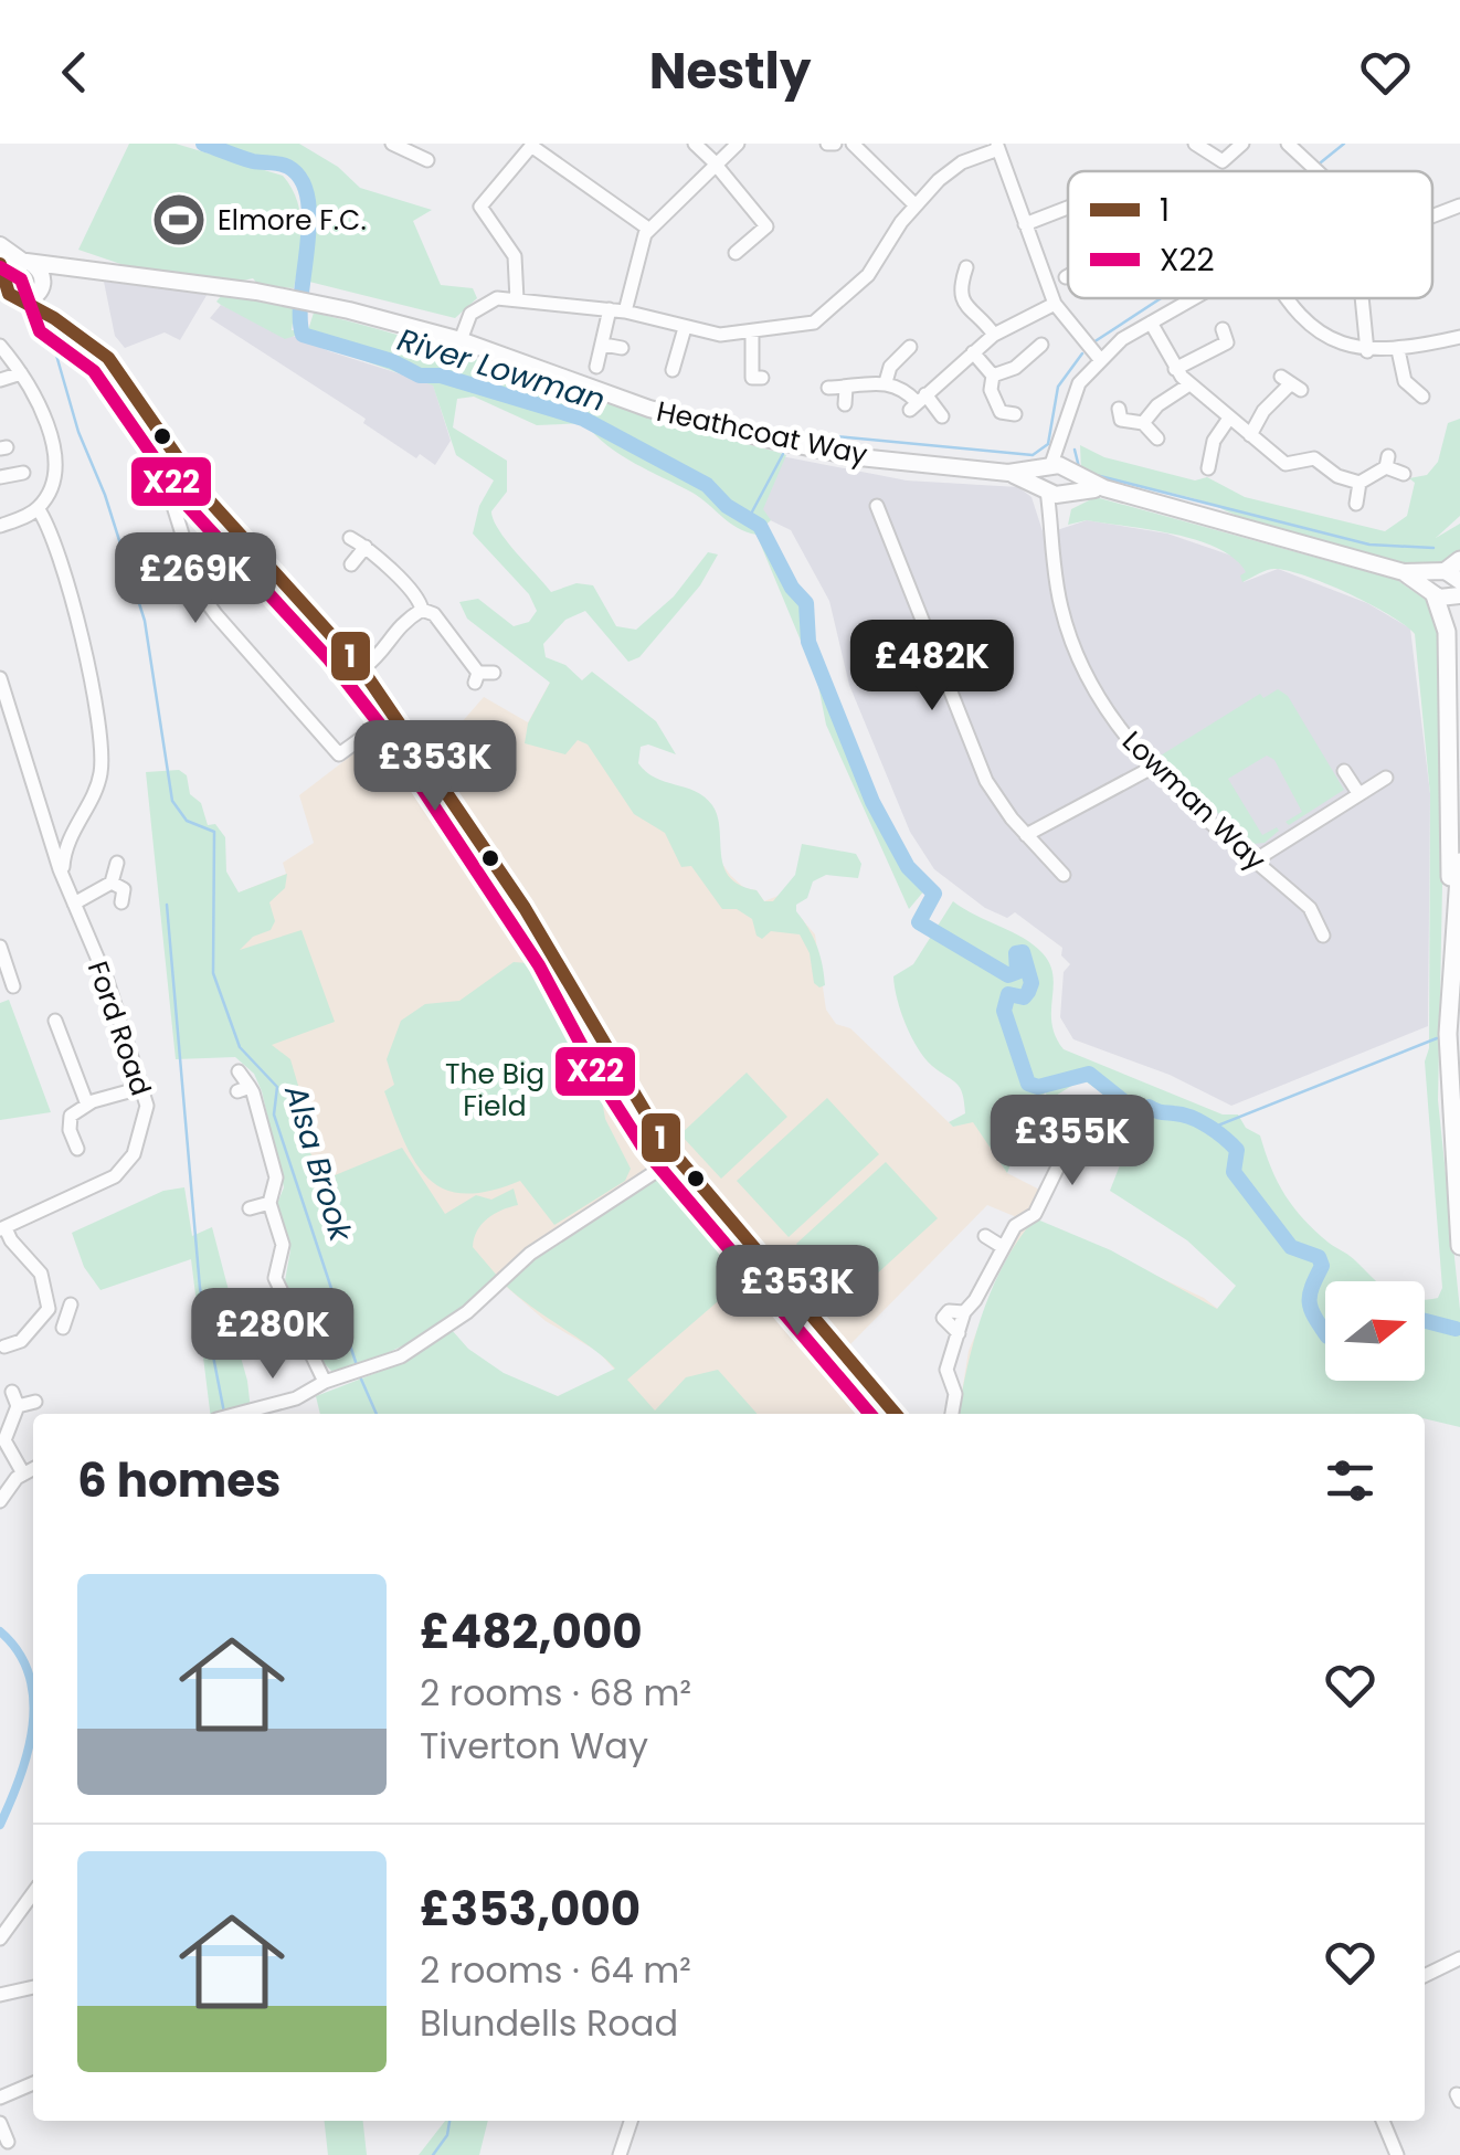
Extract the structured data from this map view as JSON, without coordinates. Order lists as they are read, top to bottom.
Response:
{
  "streets": {
    "main road": ["Heathcoat Way"],
    "street": ["Lowman Way", "Ford Road"]
  },
  "crossings": [
    ["Heathcoat Way", "Lowman Way"]
  ],
  "water": ["River Lowman", "Alsa Brook"],
  "parks": ["The Big Field"],
  "places": {
    "sports": ["Elmore F.C."]
  },
  "lines": ["transit line 1", "transit line X22"],
  "legend": ["1", "X22"],
  "north": "right",
  "page": {
    "header": "Nestly",
    "price": [
      "£269K",
      "£482K",
      "£353K",
      "£355K",
      "£353K",
      "£280K"
    ],
    "heading": "6 homes",
    "list": [
      {
        "name": "£482,000",
        "note": "2 rooms · 68 m² · Tiverton Way"
      },
      {
        "name": "£353,000",
        "note": "2 rooms · 64 m² · Blundells Road"
      }
    ]
  }
}
